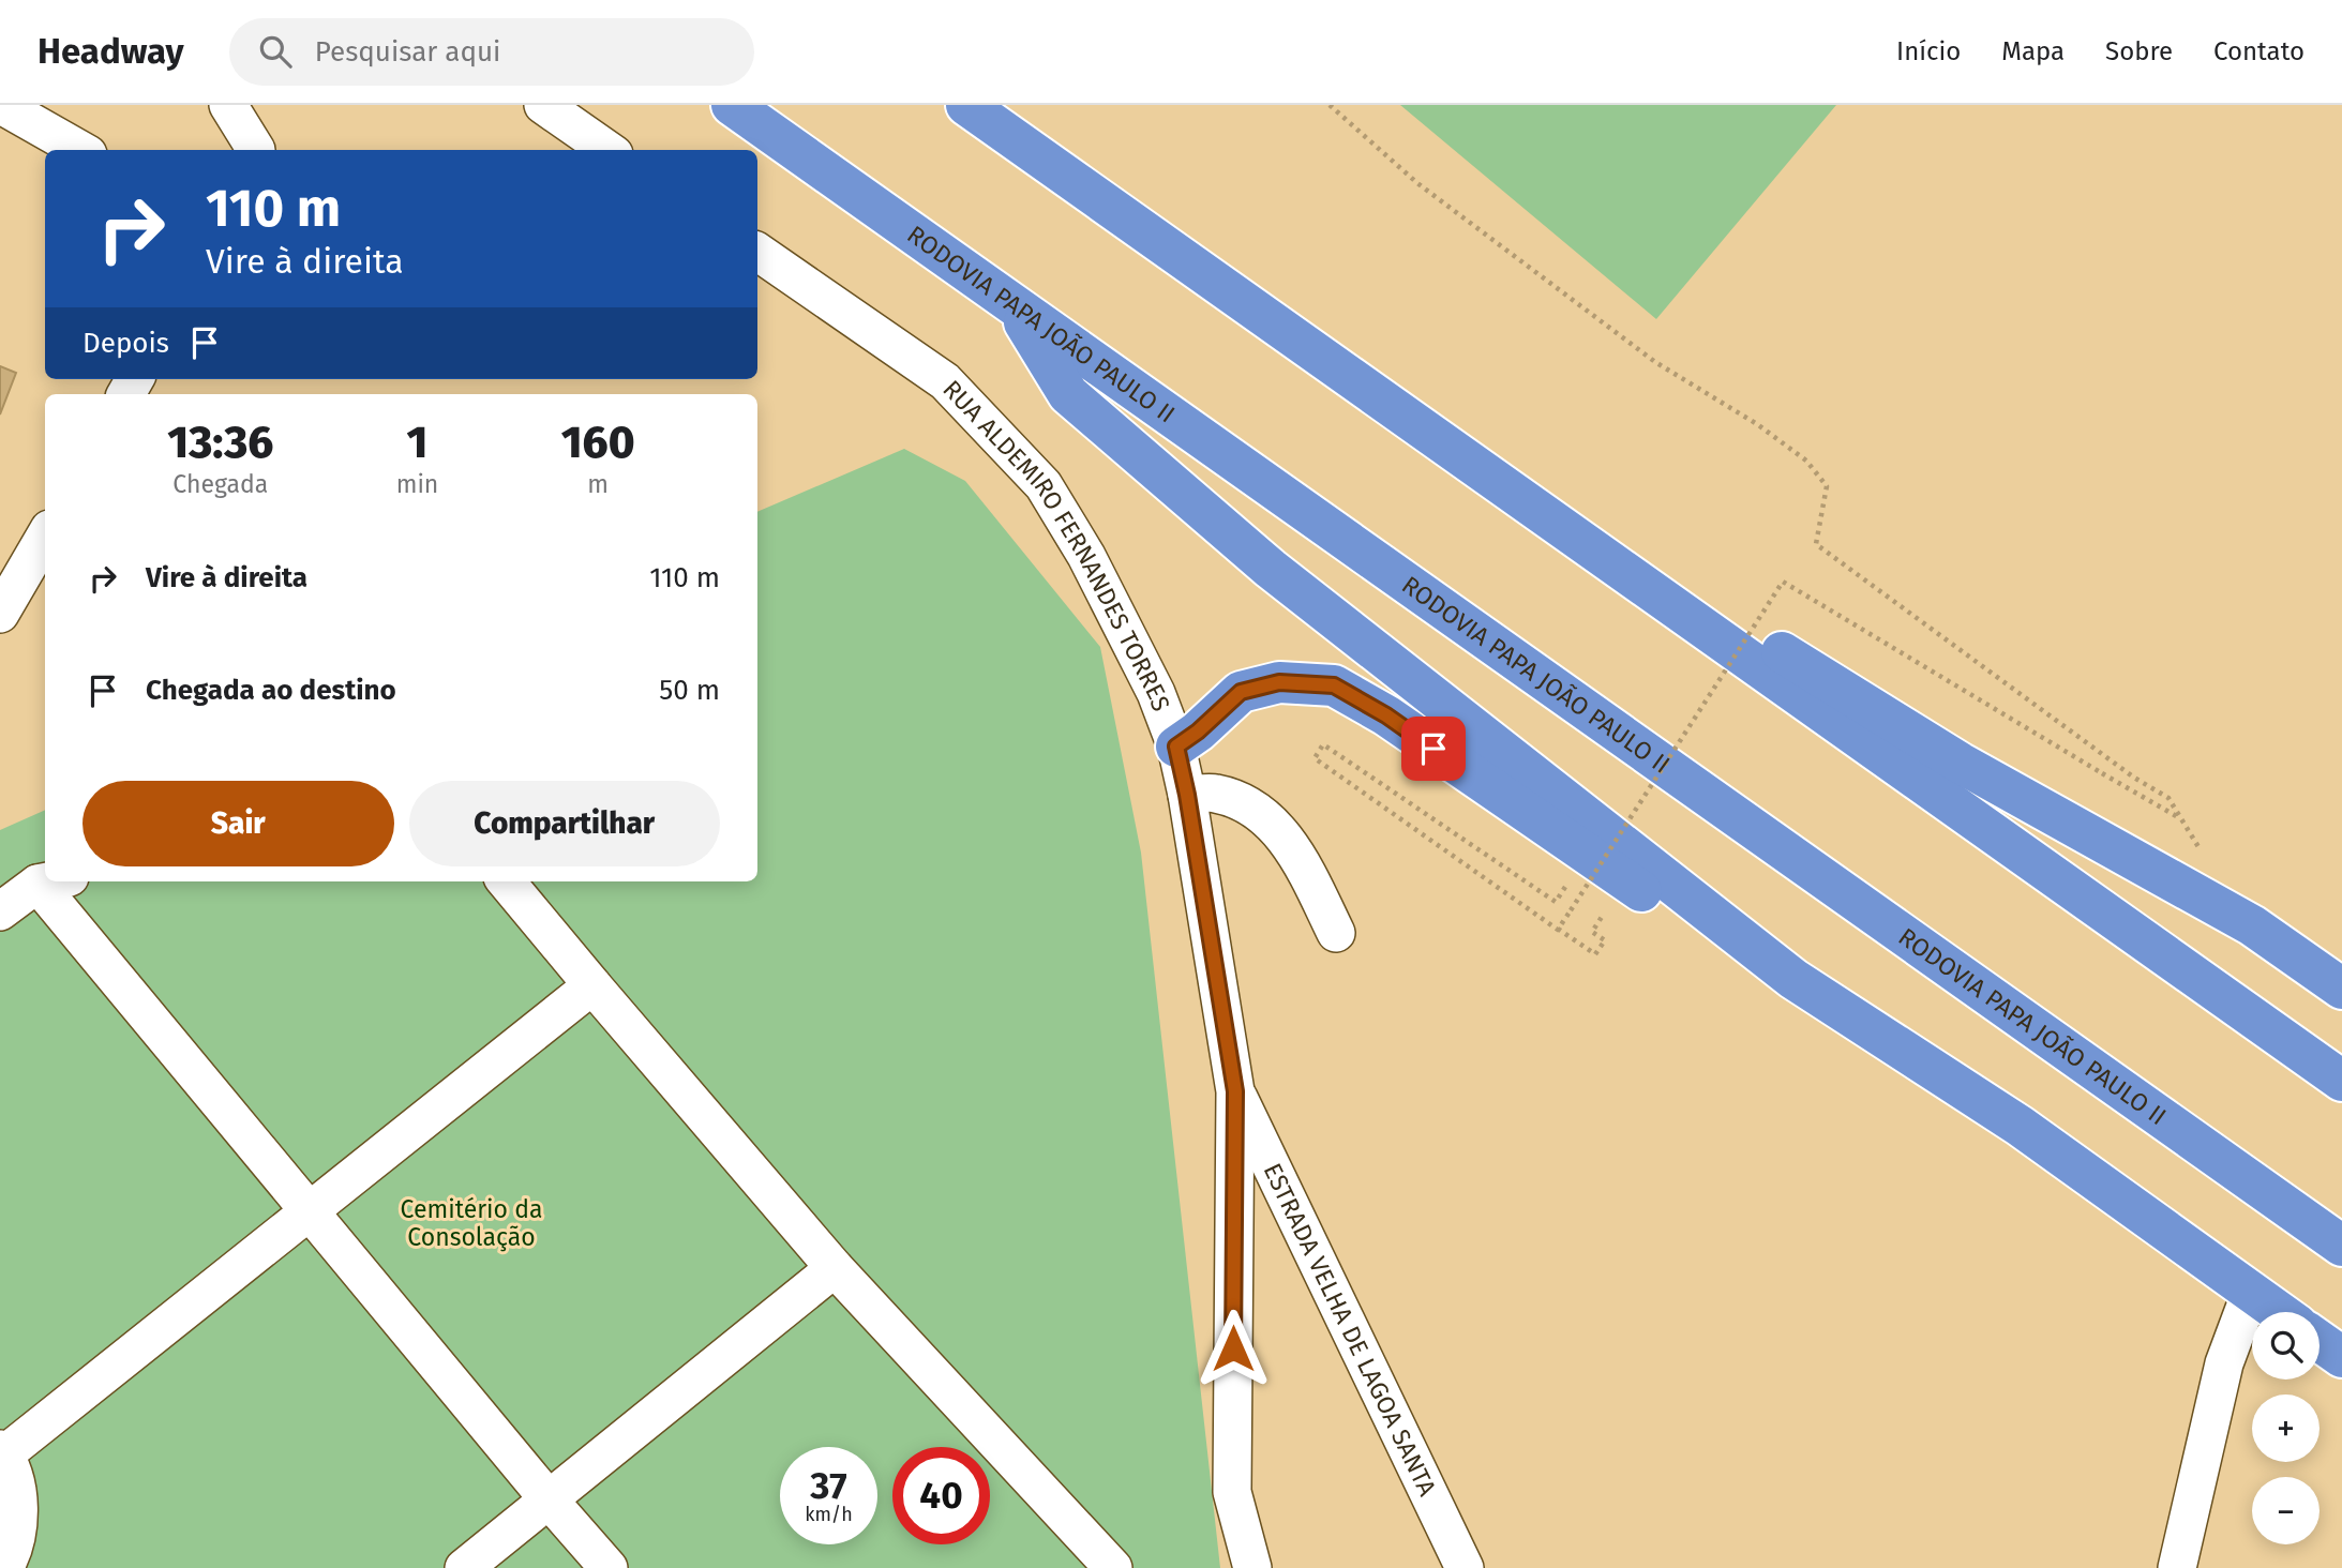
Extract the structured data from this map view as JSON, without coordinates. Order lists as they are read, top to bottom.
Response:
{
  "streets": {
    "highway": ["RODOVIA PAPA JOÃO PAULO II"],
    "street": ["RUA ALDEMIRO FERNANDES TORRES", "ESTRADA VELHA DE LAGOA SANTA"]
  },
  "crossings": [
    ["RUA ALDEMIRO FERNANDES TORRES", "ESTRADA VELHA DE LAGOA SANTA"]
  ],
  "parks": ["Cemitério da Consolação"],
  "page": {
    "header": "Headway",
    "search": "Pesquisar aqui",
    "nav": [
      "Início",
      "Mapa",
      "Sobre",
      "Contato"
    ],
    "turn": ["110 m", "Vire à direita"],
    "then": "Depois",
    "eta": [
      "13:36",
      "Chegada",
      "1",
      "min",
      "160",
      "m"
    ],
    "list": [
      {
        "name": "Vire à direita",
        "value": "110 m"
      },
      {
        "name": "Chegada ao destino",
        "value": "50 m"
      }
    ],
    "buttons": ["Sair", "Compartilhar"],
    "map_buttons": ["+", "−"],
    "speed": "37 km/h",
    "limit": "40"
  }
}
